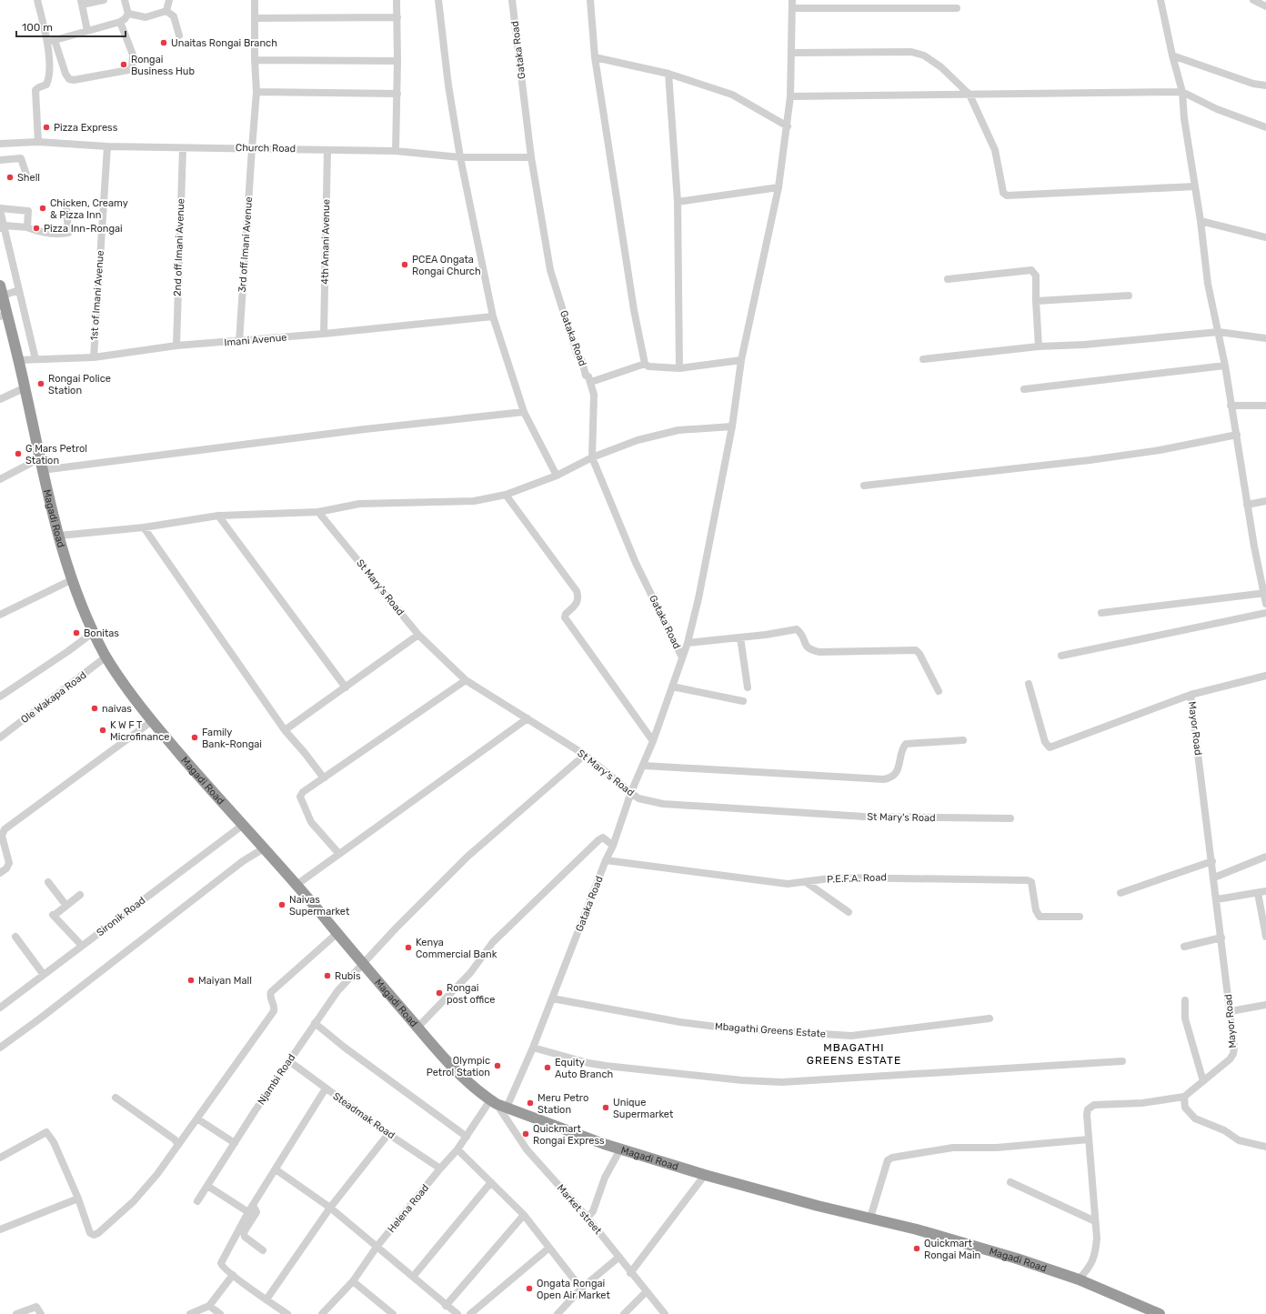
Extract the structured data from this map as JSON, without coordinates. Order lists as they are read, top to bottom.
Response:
{
  "streets": {
    "highway": ["Magadi Road"],
    "street": [
      "Gataka Road",
      "Church Road",
      "4th Amani Avenue",
      "3rd off Imani Avenue",
      "2nd off Imani Avenue",
      "1st of Imani Avenue",
      "Imani Avenue",
      "St Mary's Road",
      "Ole Wakapa Road",
      "Mayor Road",
      "P.E.F.A. Road",
      "Sironik Road",
      "Mbagathi Greens Estate",
      "Njambi Road",
      "Steadmak Road",
      "Helena Road",
      "Market street"
    ]
  },
  "crossings": [
    ["Gataka Road", "Church Road"],
    ["Gataka Road", "Magadi Road"],
    ["Gataka Road", "St Mary's Road"],
    ["Gataka Road", "P.E.F.A. Road"],
    ["Gataka Road", "Mbagathi Greens Estate"],
    ["Gataka Road", "Helena Road"],
    ["Gataka Road", "Market street"],
    ["Church Road", "4th Amani Avenue"],
    ["Church Road", "3rd off Imani Avenue"],
    ["Church Road", "2nd off Imani Avenue"],
    ["Church Road", "1st of Imani Avenue"],
    ["4th Amani Avenue", "Imani Avenue"],
    ["3rd off Imani Avenue", "Imani Avenue"],
    ["2nd off Imani Avenue", "Imani Avenue"],
    ["1st of Imani Avenue", "Imani Avenue"],
    ["Imani Avenue", "Magadi Road"],
    ["Magadi Road", "Ole Wakapa Road"],
    ["Magadi Road", "Sironik Road"],
    ["Magadi Road", "Njambi Road"],
    ["Magadi Road", "Helena Road"],
    ["Magadi Road", "Market street"],
    ["St Mary's Road", "Njambi Road"],
    ["Njambi Road", "Steadmak Road"],
    ["Steadmak Road", "Helena Road"],
    ["Helena Road", "Market street"]
  ],
  "districts": ["MBAGATHI GREENS ESTATE"],
  "places": [
    "Unaitas Rongai Branch",
    "Rongai Business Hub",
    "Pizza Express",
    "Shell",
    "Chicken, Creamy & Pizza Inn",
    "Pizza Inn-Rongai",
    "PCEA Ongata Rongai Church",
    "Rongai Police Station",
    "G Mars Petrol Station",
    "Bonitas",
    "naivas",
    "K W F T Microfinance",
    "Family Bank-Rongai",
    "Naivas Supermarket",
    "Kenya Commercial Bank",
    "Rubis",
    "Maiyan Mall",
    "Rongai post office",
    "Olympic Petrol Station",
    "Equity Auto Branch",
    "Meru Petro Station",
    "Unique Supermarket",
    "Quickmart Rongai Express",
    "Quickmart Rongai Main",
    "Ongata Rongai Open Air Market"
  ],
  "scale_bar": "100 m"
}
